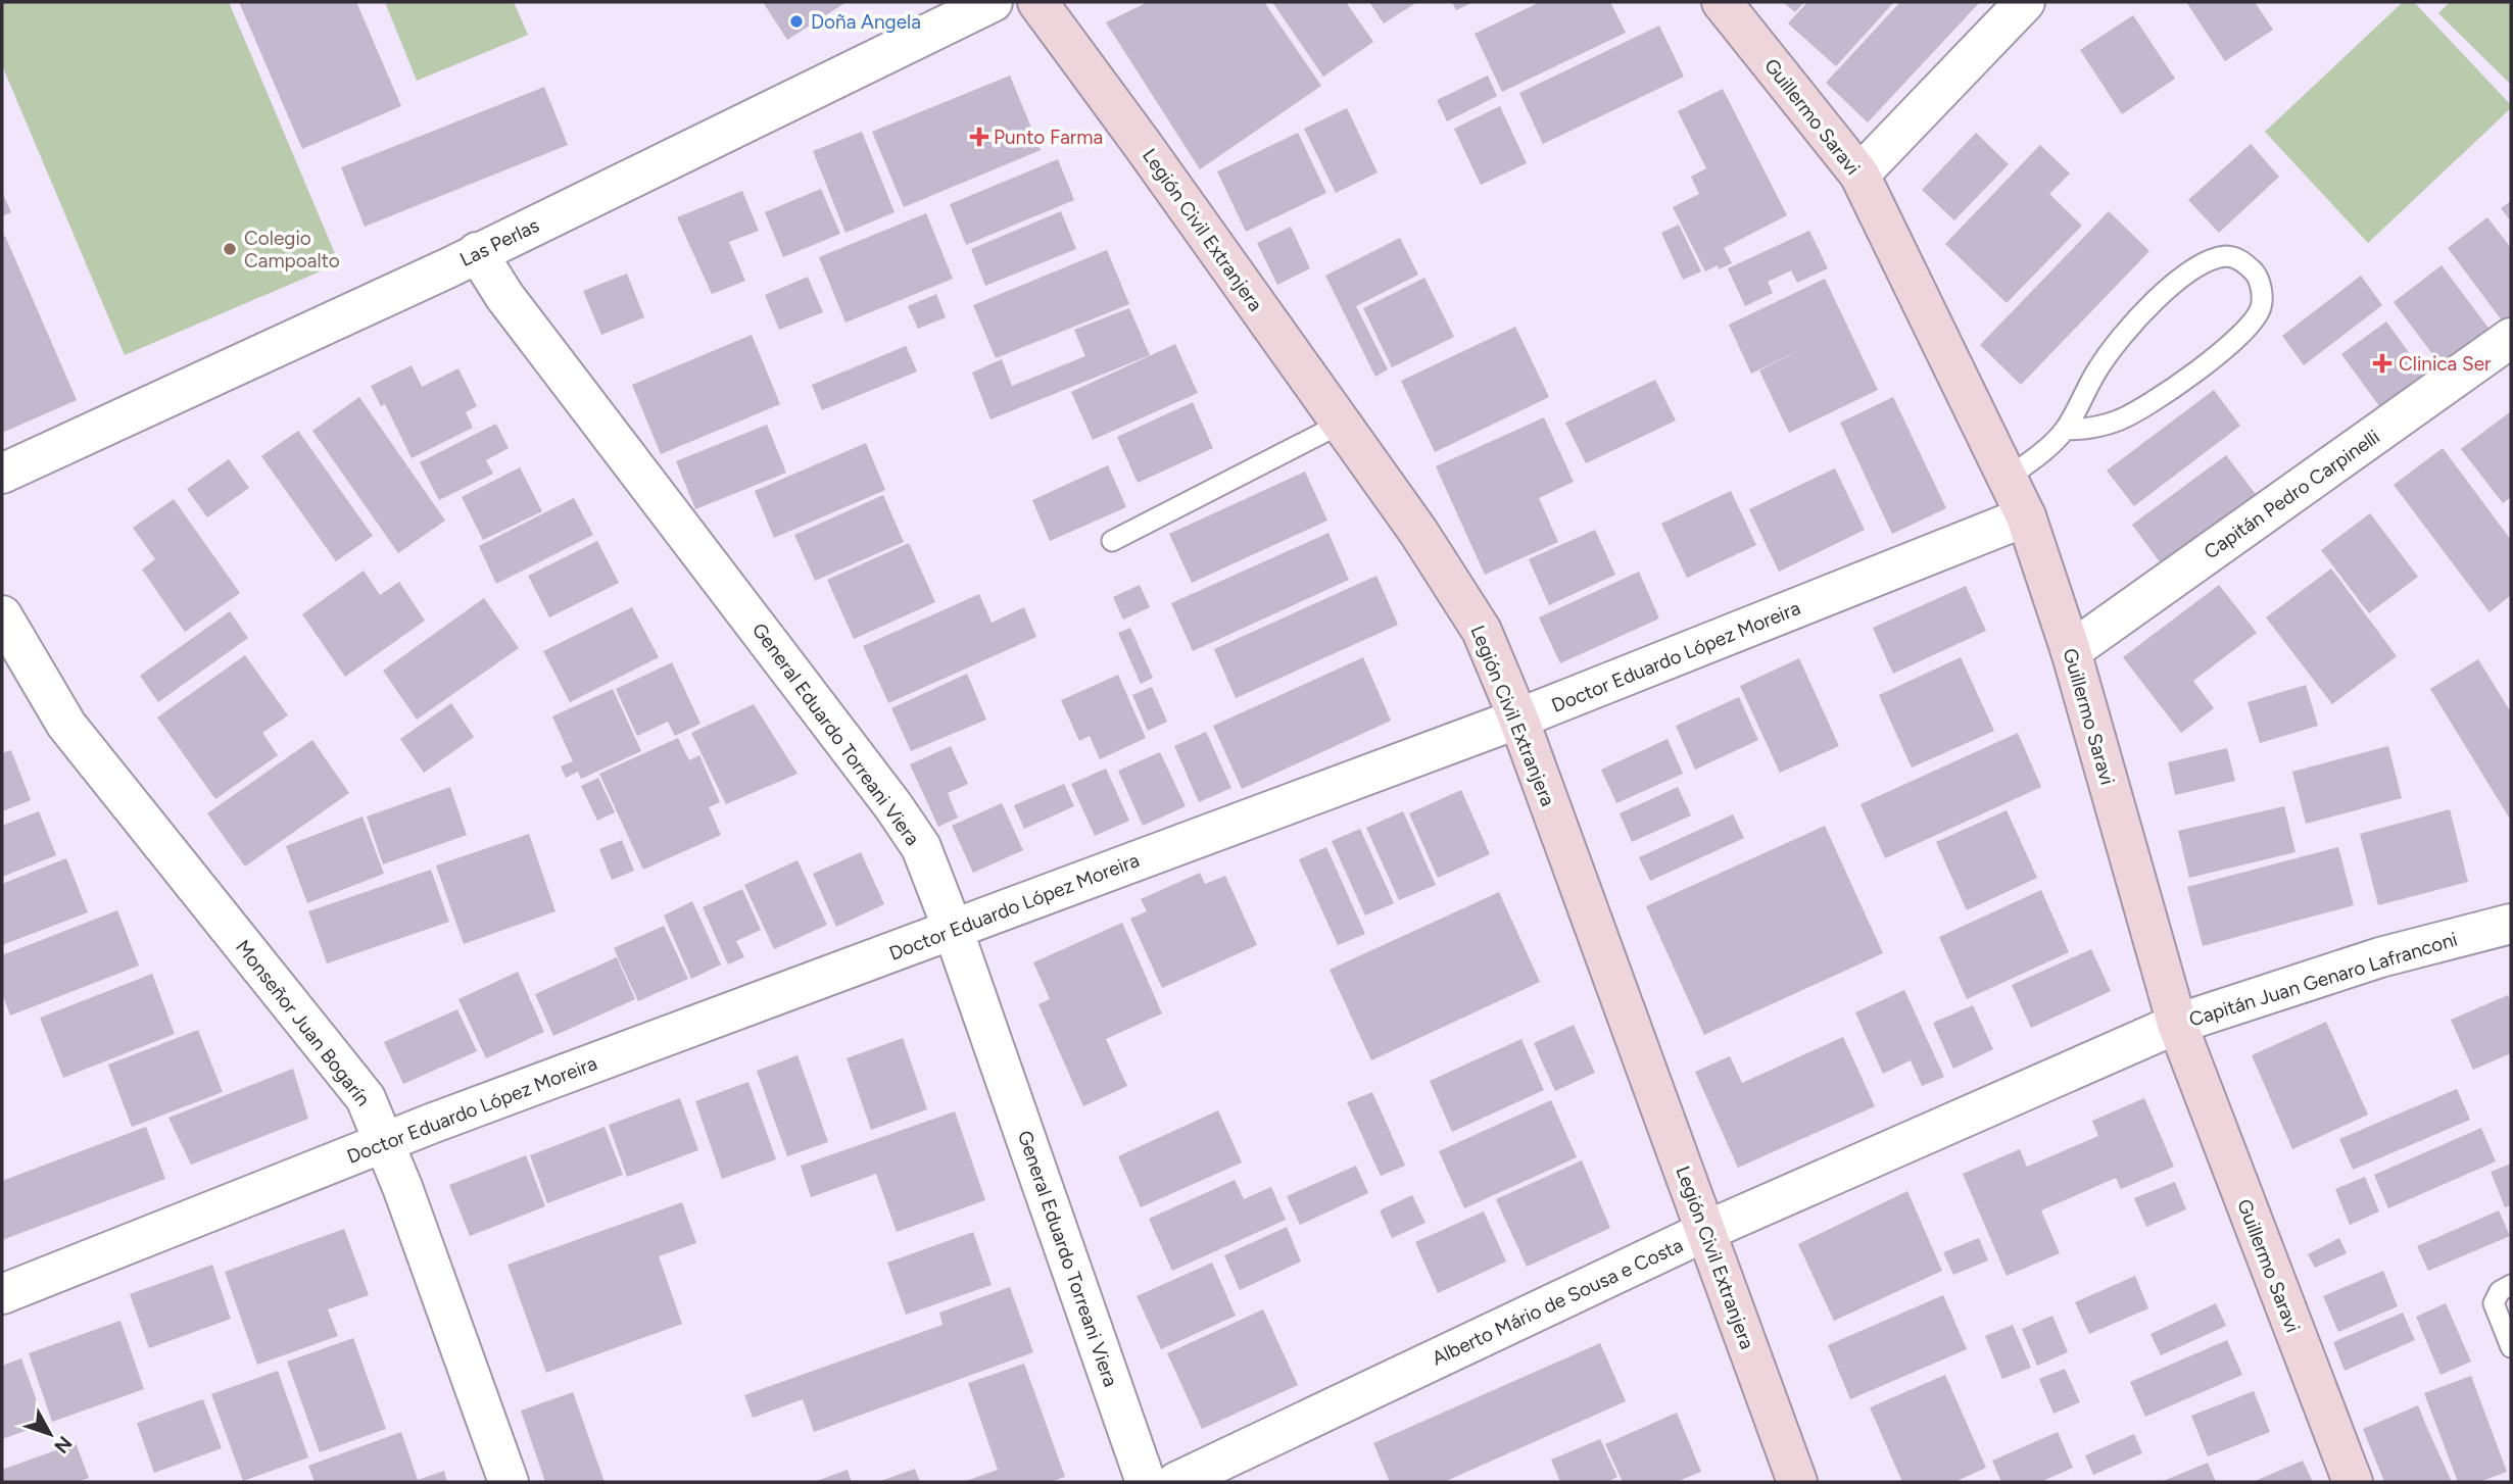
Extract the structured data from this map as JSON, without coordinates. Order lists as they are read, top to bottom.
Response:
{
  "streets": {
    "street": [
      "Guillermo Saravi",
      "Legión Civil Extranjera",
      "Las Perlas",
      "Capitán Pedro Carpinelli",
      "Doctor Eduardo López Moreira",
      "General Eduardo Torreani Viera",
      "Capitán Juan Genaro Lafranconi",
      "Monseñor Juan Bogarín",
      "Alberto Mário de Sousa e Costa"
    ]
  },
  "crossings": [
    ["Guillermo Saravi", "Capitán Pedro Carpinelli"],
    ["Guillermo Saravi", "Doctor Eduardo López Moreira"],
    ["Guillermo Saravi", "Capitán Juan Genaro Lafranconi"],
    ["Guillermo Saravi", "Alberto Mário de Sousa e Costa"],
    ["Legión Civil Extranjera", "Doctor Eduardo López Moreira"],
    ["Legión Civil Extranjera", "Alberto Mário de Sousa e Costa"],
    ["Las Perlas", "General Eduardo Torreani Viera"],
    ["Doctor Eduardo López Moreira", "General Eduardo Torreani Viera"],
    ["Doctor Eduardo López Moreira", "Monseñor Juan Bogarín"],
    ["Capitán Juan Genaro Lafranconi", "Alberto Mário de Sousa e Costa"]
  ],
  "places": {
    "other": ["Doña Angela", "Colegio Campoalto"],
    "health": ["Punto Farma", "Clinica Ser"]
  },
  "north": "bottom right"
}
